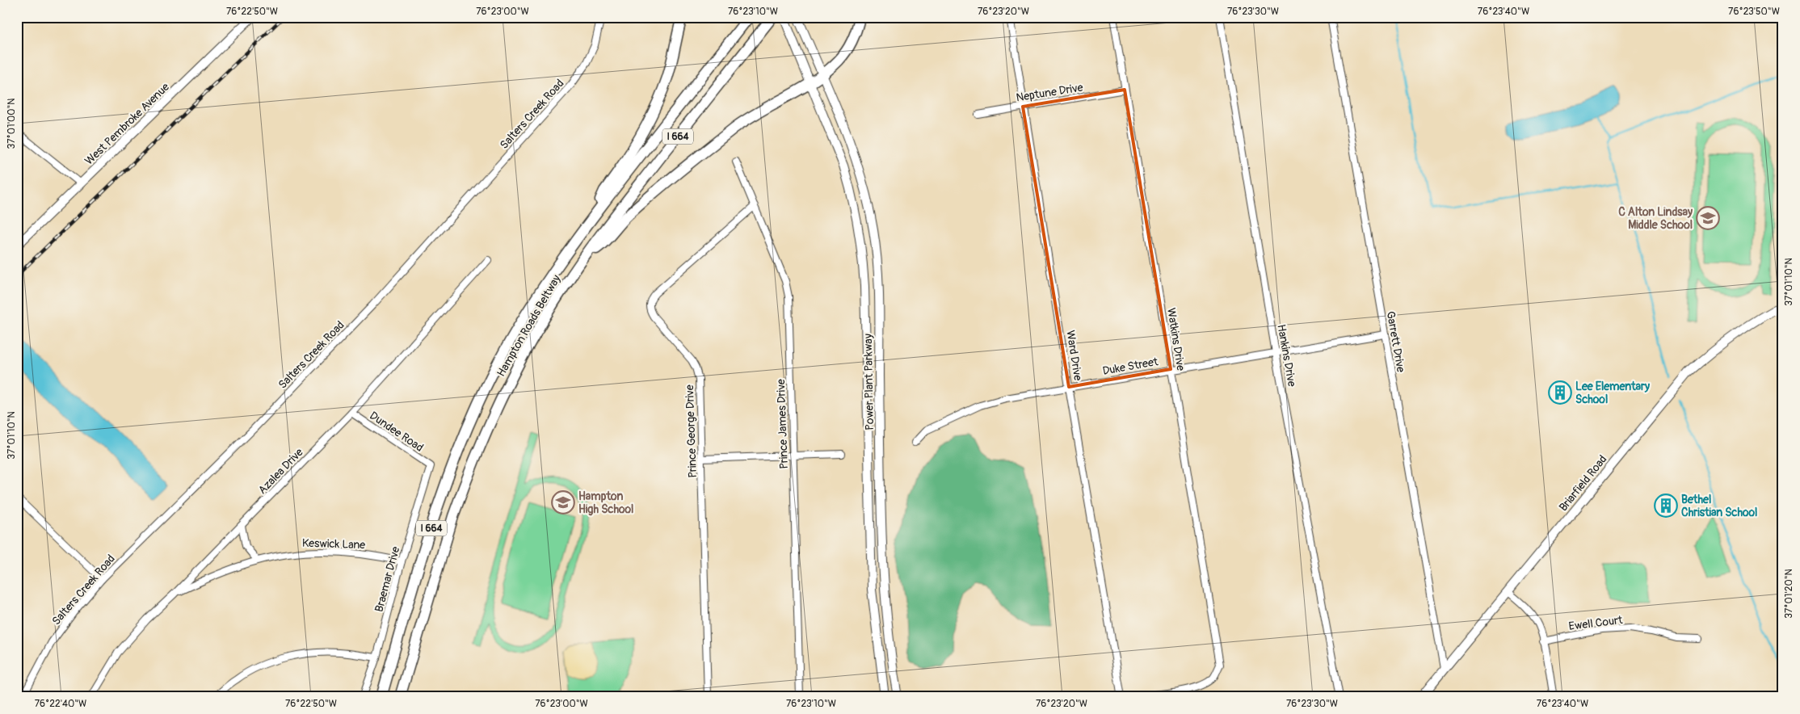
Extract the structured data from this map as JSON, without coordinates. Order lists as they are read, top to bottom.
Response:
{
  "streets": {
    "highway": ["I 664", "Hampton Roads Beltway"],
    "main road": ["West Pembroke Avenue", "Power Plant Parkway", "Briarfield Road"],
    "street": [
      "Neptune Drive",
      "Salters Creek Road",
      "Watkins Drive",
      "Garrett Drive",
      "Ward Drive",
      "Hankins Drive",
      "Duke Street",
      "Prince James Drive",
      "Dundee Road",
      "Prince George Drive",
      "Azalea Drive",
      "Keswick Lane",
      "Braemar Drive",
      "Ewell Court"
    ]
  },
  "crossings": [
    ["Neptune Drive", "Watkins Drive"],
    ["Neptune Drive", "Ward Drive"],
    ["Watkins Drive", "Duke Street"],
    ["Garrett Drive", "Duke Street"],
    ["Garrett Drive", "Briarfield Road"],
    ["Ward Drive", "Duke Street"],
    ["Hankins Drive", "Duke Street"],
    ["Prince James Drive", "Prince George Drive"],
    ["Dundee Road", "Azalea Drive"],
    ["Dundee Road", "Braemar Drive"],
    ["Azalea Drive", "Keswick Lane"],
    ["Keswick Lane", "Braemar Drive"]
  ],
  "places": {
    "school or university": ["C Alton Lindsay Middle School", "Hampton High School"],
    "building": ["Lee Elementary School", "Bethel Christian School"]
  },
  "coordinates": [
    "76°22'50\"W",
    "76°23'00\"W",
    "76°23'10\"W",
    "76°23'20\"W",
    "76°23'30\"W",
    "76°23'40\"W",
    "76°23'50\"W",
    "37°01'00\"N",
    "37°01'10\"N",
    "37°01'20\"N",
    "76°22'40\"W"
  ]
}
